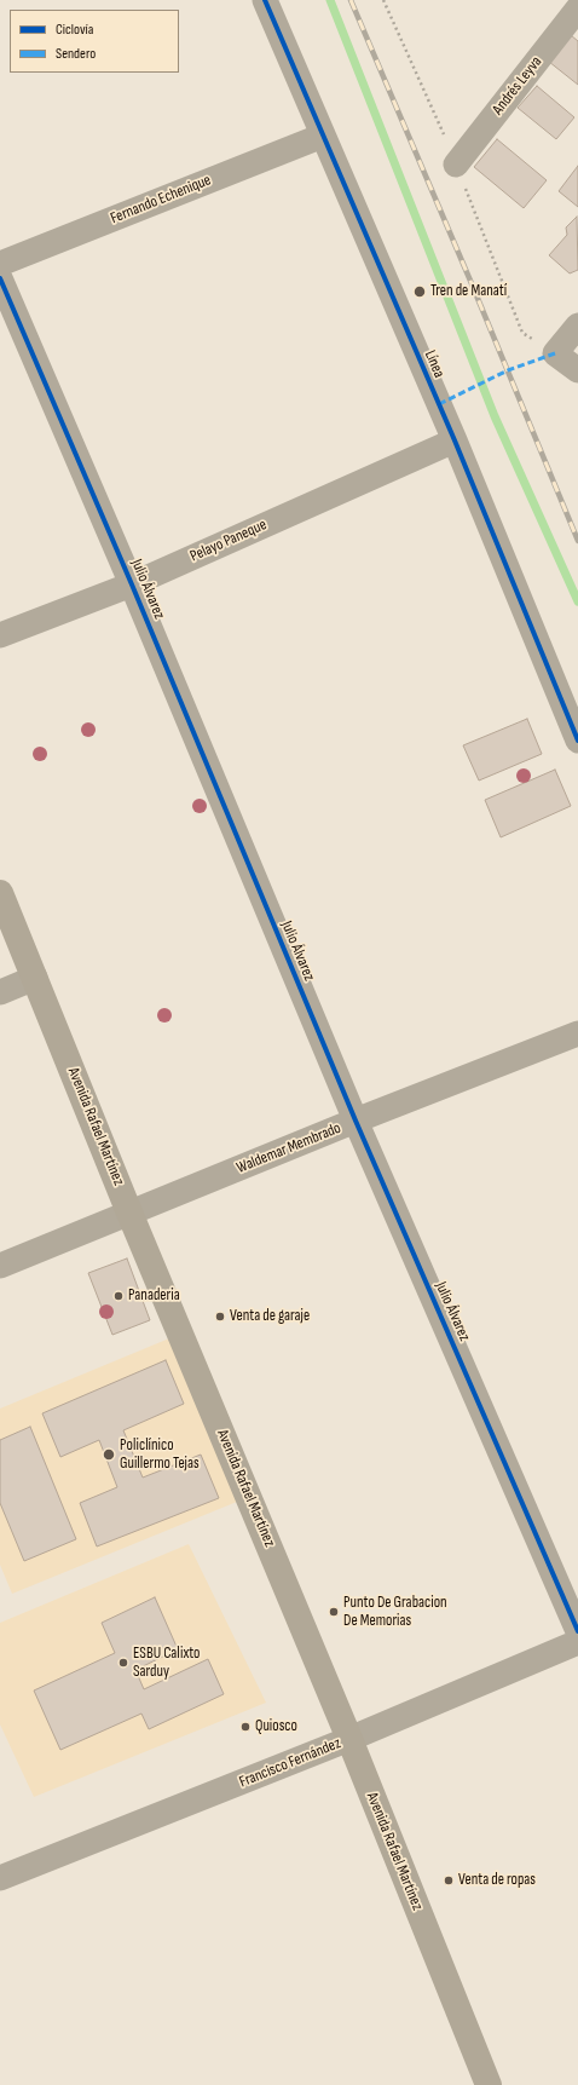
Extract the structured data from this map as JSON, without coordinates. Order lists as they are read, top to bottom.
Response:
{
  "streets": {
    "main road": ["Avenida Rafael Martínez"],
    "street": [
      "Andrés Leyva",
      "Fernando Echenique",
      "Línea",
      "Pelayo Paneque",
      "Julio Álvarez",
      "Waldemar Membrado",
      "Francisco Fernández"
    ]
  },
  "crossings": [
    ["Fernando Echenique", "Línea"],
    ["Línea", "Pelayo Paneque"],
    ["Pelayo Paneque", "Julio Álvarez"],
    ["Julio Álvarez", "Waldemar Membrado"],
    ["Avenida Rafael Martínez", "Waldemar Membrado"],
    ["Avenida Rafael Martínez", "Francisco Fernández"]
  ],
  "places": [
    "Tren de Manatí",
    "Panaderia",
    "Venta de garaje",
    "Policlínico Guillermo Tejas",
    "Punto De Grabacion De Memorias",
    "ESBU Calixto Sarduy",
    "Quiosco",
    "Venta de ropas"
  ],
  "legend": ["Ciclovía", "Sendero"]
}
